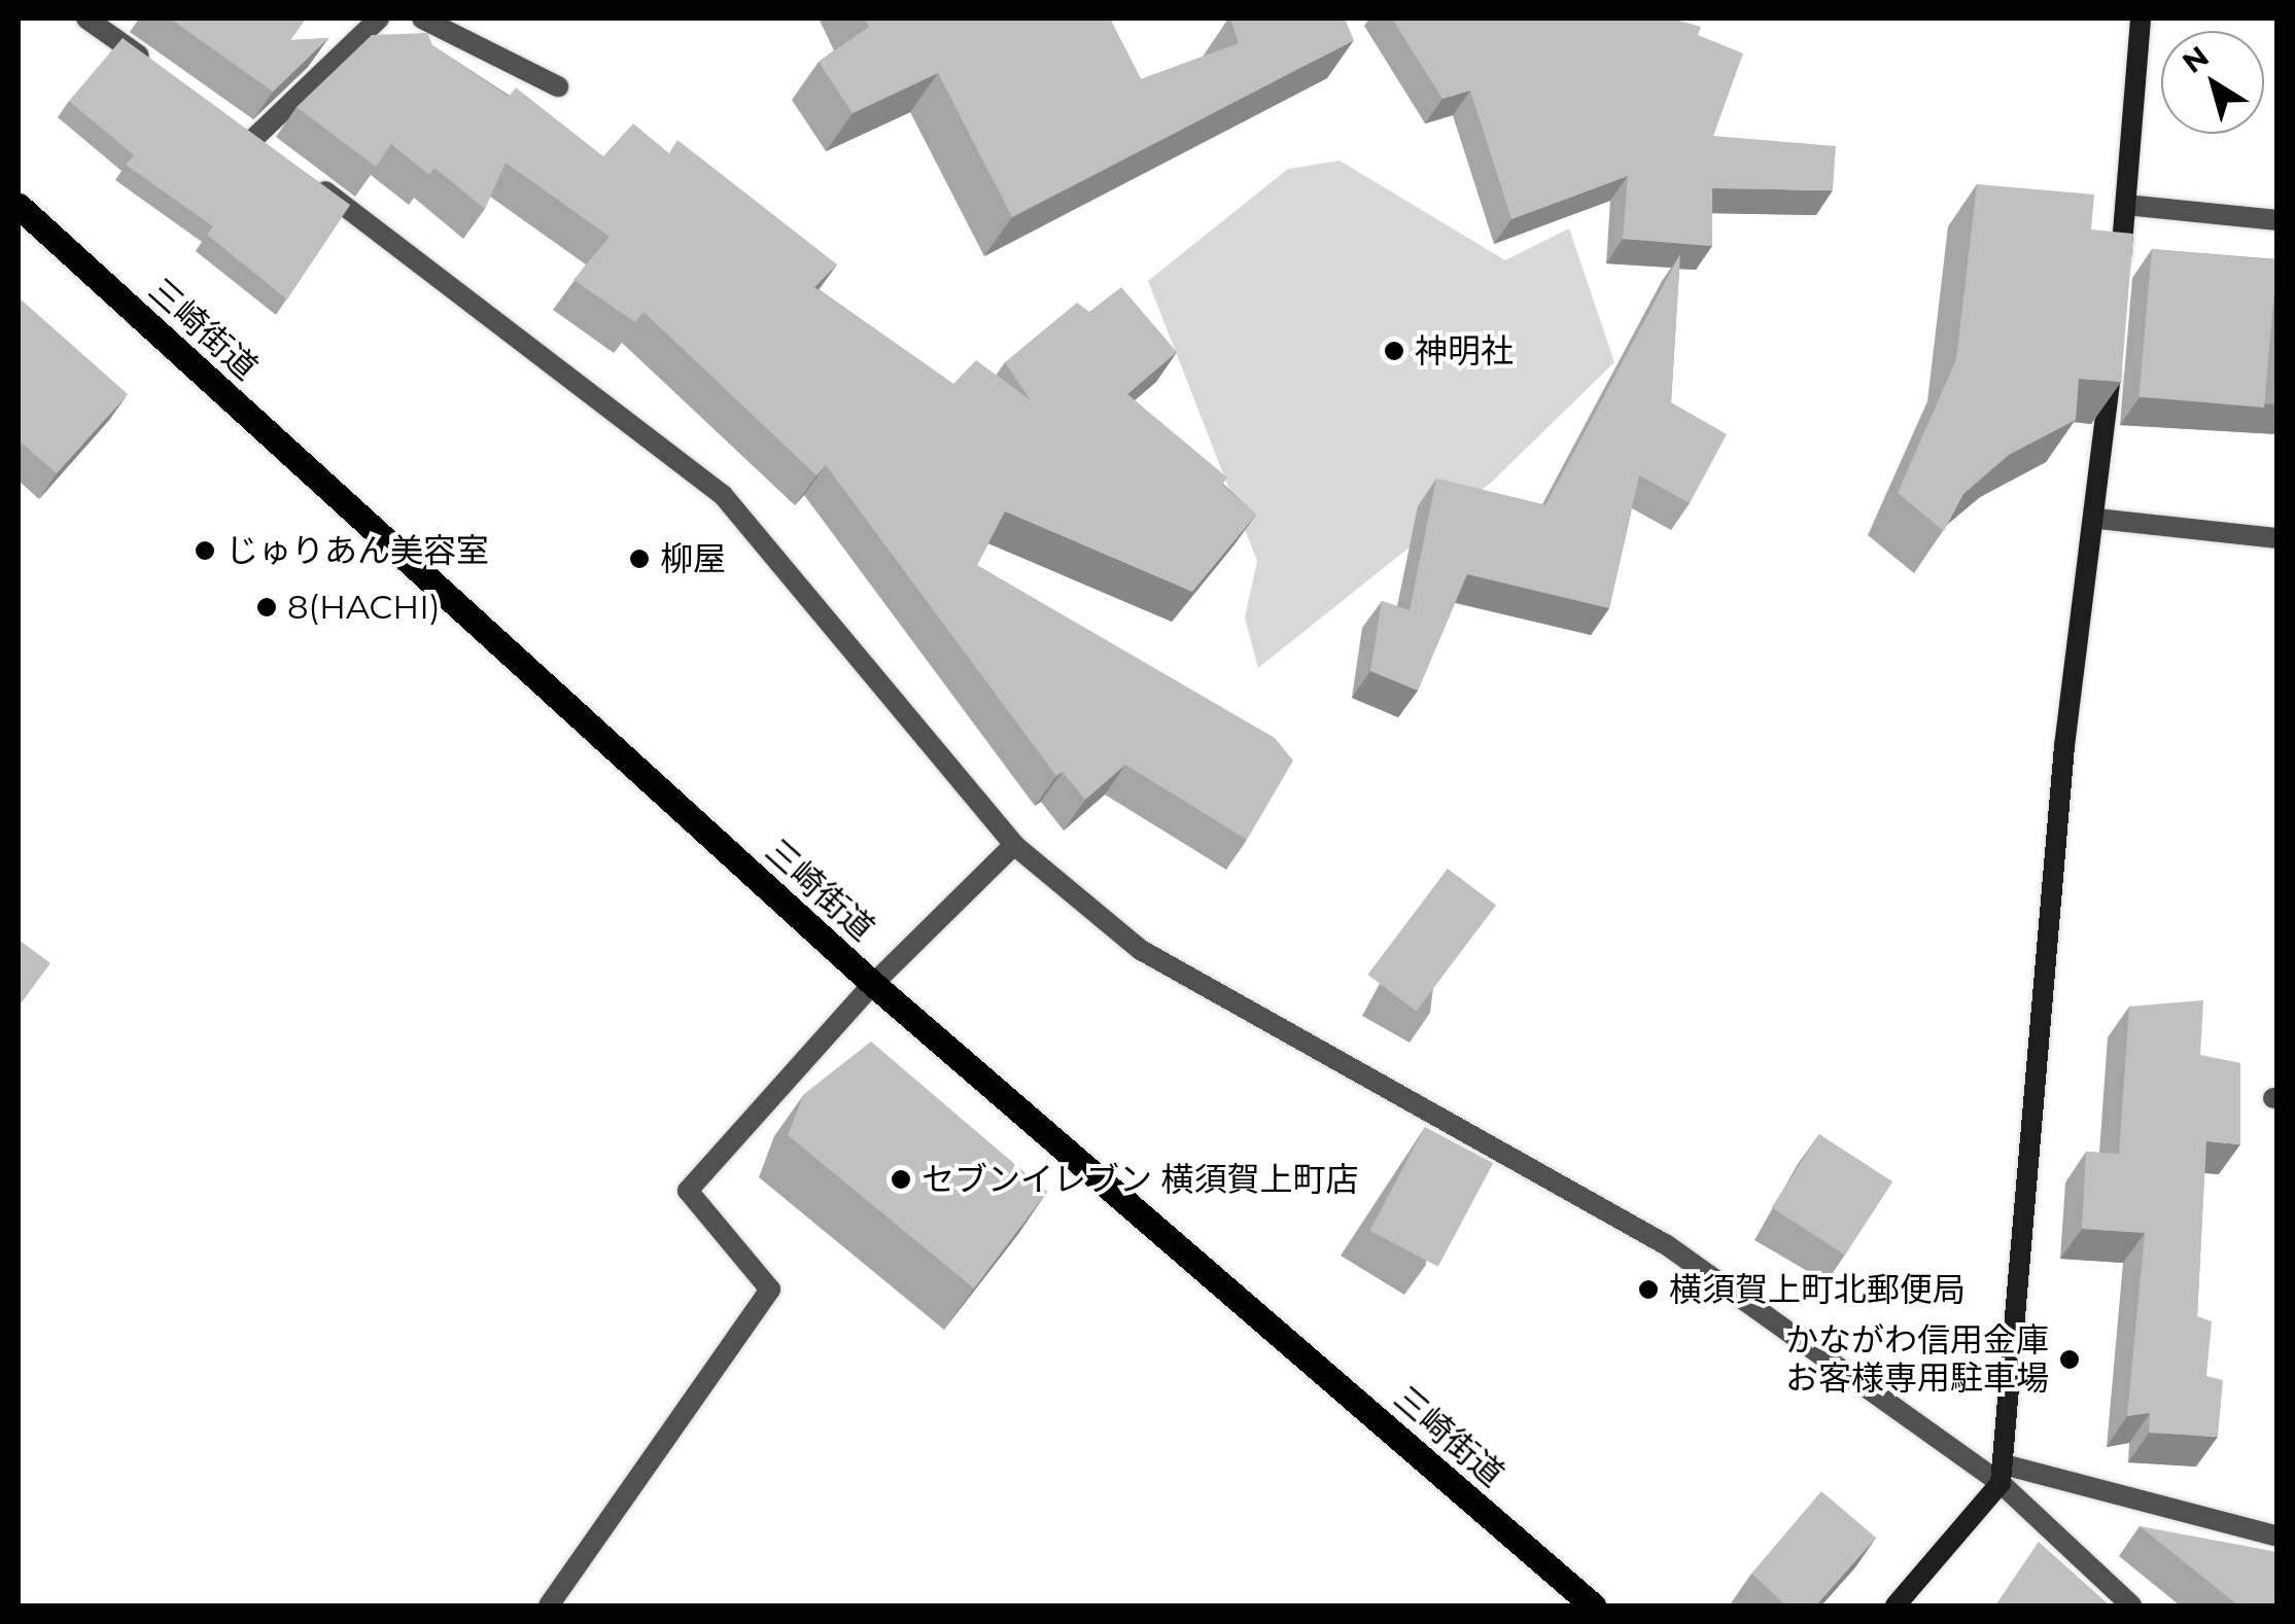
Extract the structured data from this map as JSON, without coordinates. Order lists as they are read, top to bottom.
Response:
{
  "streets": {
    "main road": ["三崎街道"]
  },
  "places": [
    "神明社",
    "じゅりあん美容室",
    "柳屋",
    "8(HACHI)",
    "セブンイレブン 横須賀上町店",
    "横須賀上町北郵便局",
    "かながわ信用金庫 お客様専用駐車場"
  ],
  "north": "top left"
}
